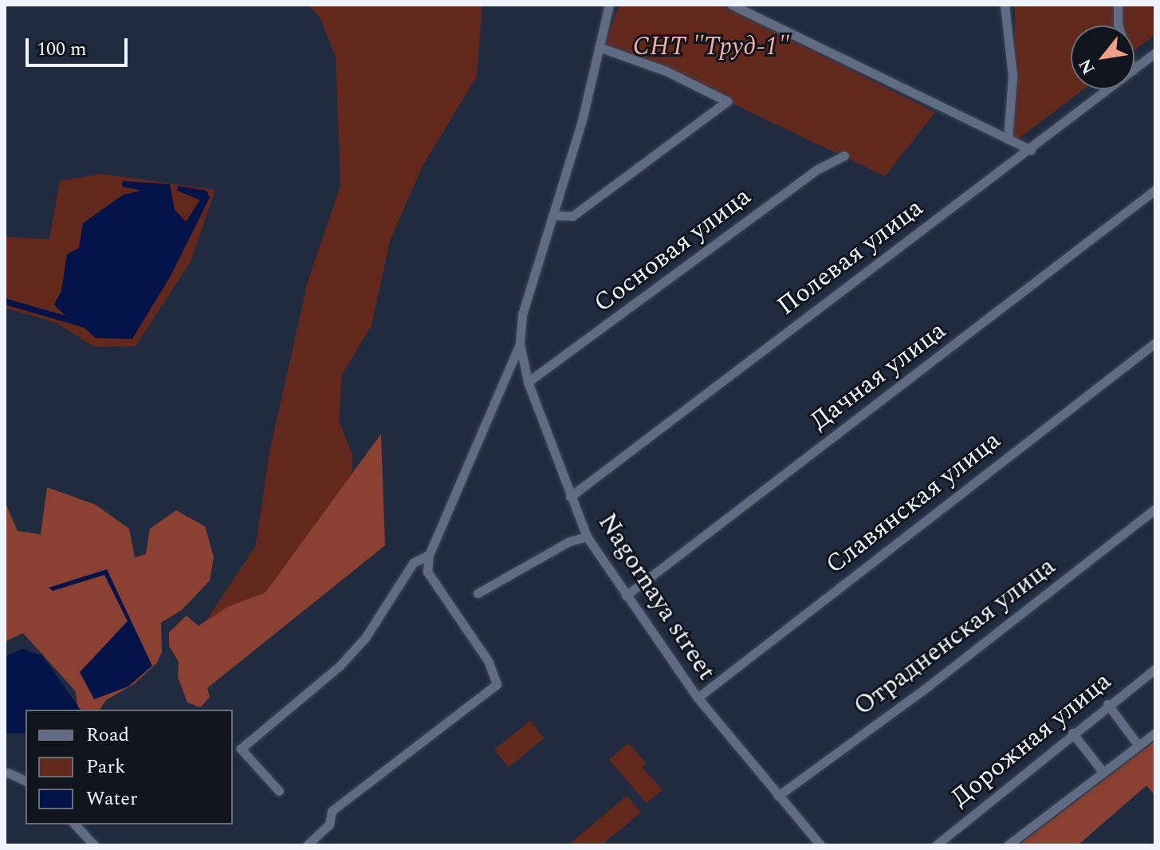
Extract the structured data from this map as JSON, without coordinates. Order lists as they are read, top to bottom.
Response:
{
  "streets": {
    "street": [
      "Сосновая улица",
      "Полевая улица",
      "Дачная улица",
      "Славянская улица",
      "Nagornaya street",
      "Отрадненская улица",
      "Дорожная улица"
    ]
  },
  "crossings": [
    ["Сосновая улица", "Nagornaya street"],
    ["Полевая улица", "Nagornaya street"],
    ["Дачная улица", "Nagornaya street"],
    ["Славянская улица", "Nagornaya street"],
    ["Nagornaya street", "Отрадненская улица"]
  ],
  "parks": ["СНТ \"Труд-1\""],
  "legend": ["Road", "Park", "Water"],
  "scale_bar": "100 m",
  "north": "bottom left"
}
